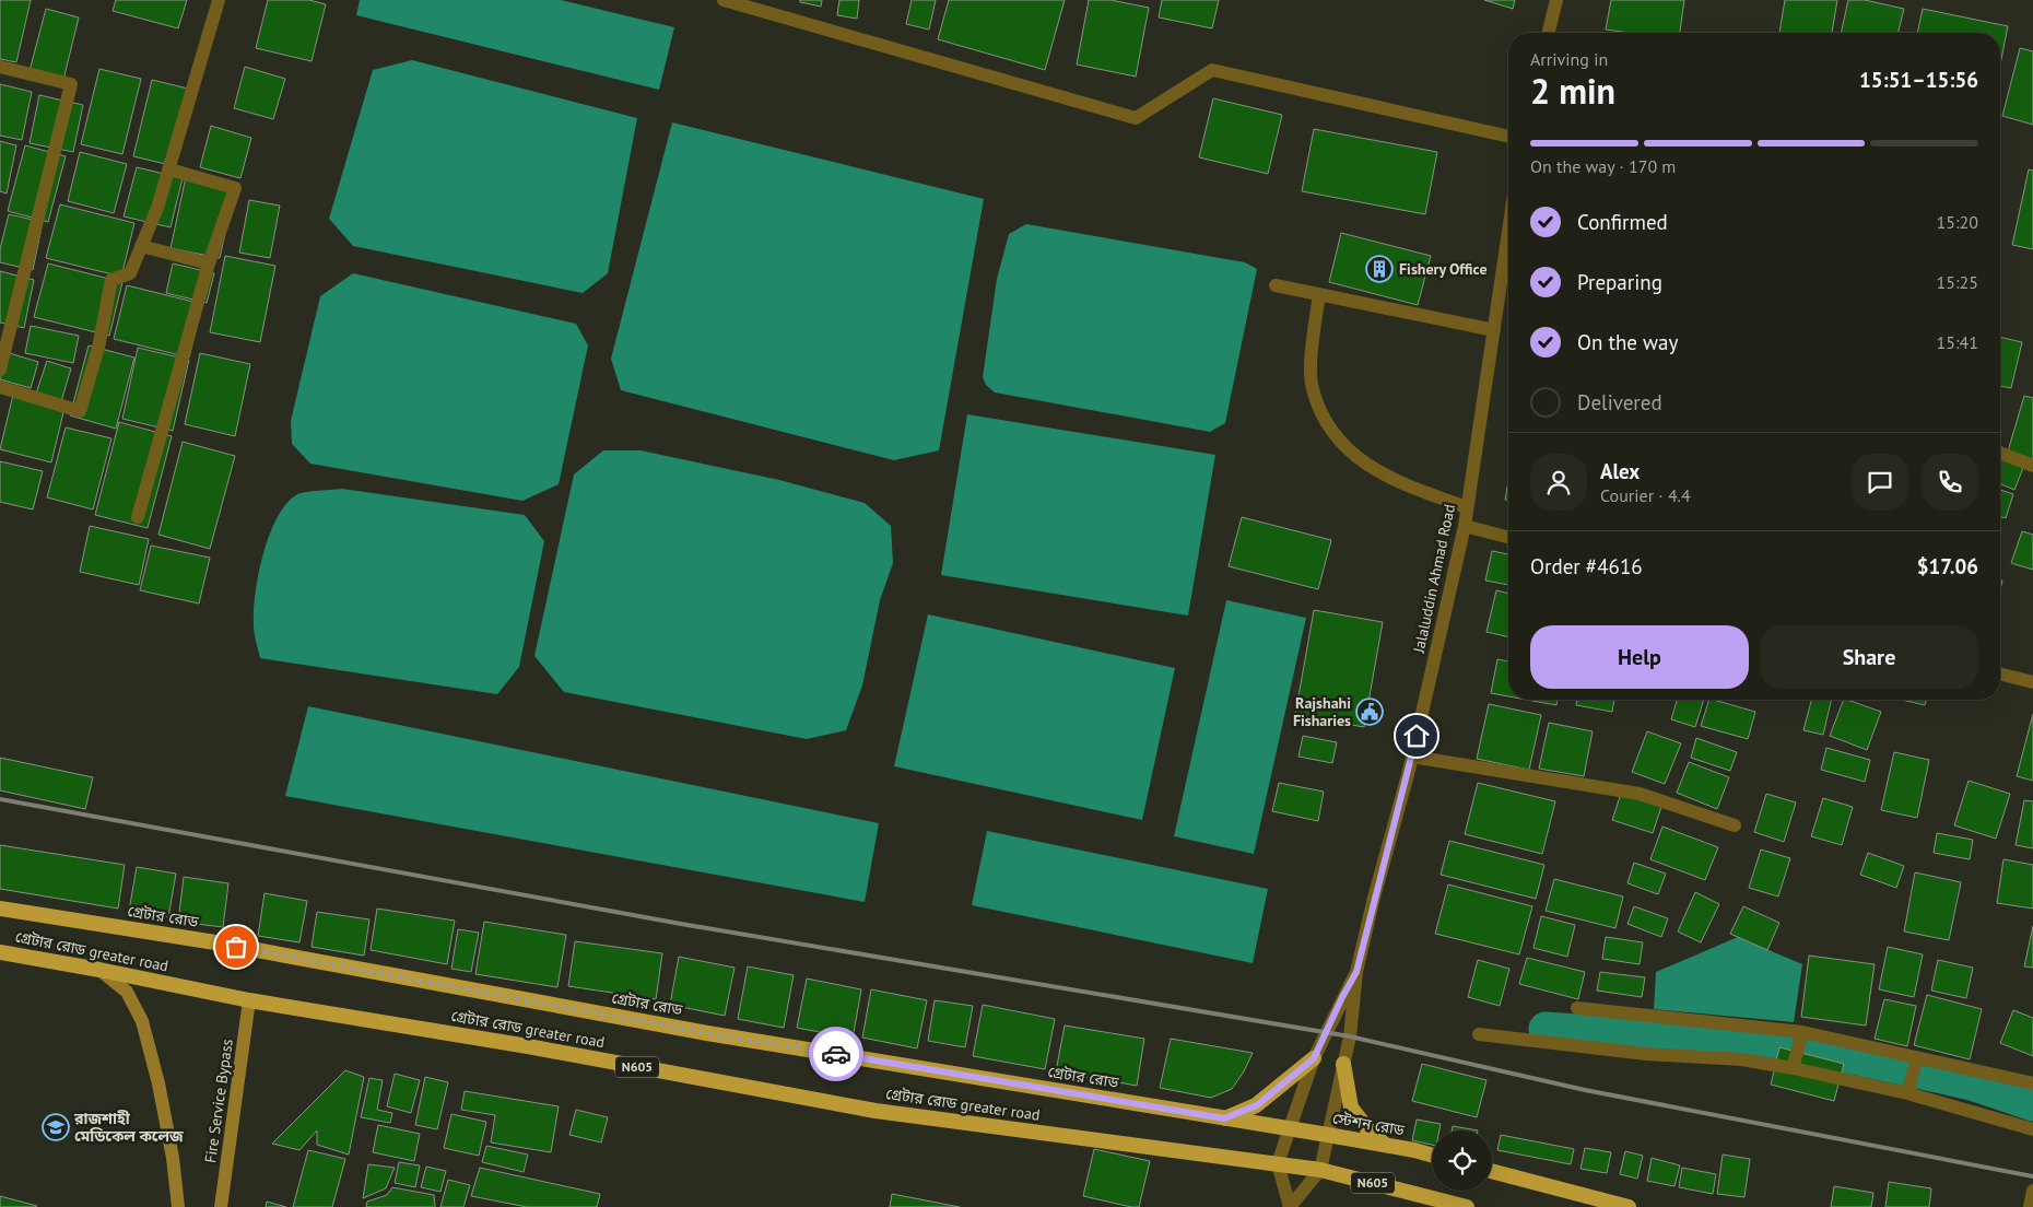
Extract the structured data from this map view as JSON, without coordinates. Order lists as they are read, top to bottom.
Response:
{
  "streets": {
    "highway": [
      "গ্রেটার রোড",
      "গ্রেটার রোড greater road",
      "N605",
      "স্টেশন রোড"
    ],
    "main road": ["Fire Service Bypass"],
    "street": ["Jalaluddin Ahmad Road"]
  },
  "crossings": [
    ["Jalaluddin Ahmad Road", "গ্রেটার রোড"],
    ["Jalaluddin Ahmad Road", "গ্রেটার রোড greater road"],
    ["Jalaluddin Ahmad Road", "N605"],
    ["Jalaluddin Ahmad Road", "স্টেশন রোড"],
    ["গ্রেটার রোড", "স্টেশন রোড"],
    ["গ্রেটার রোড greater road", "N605"],
    ["গ্রেটার রোড greater road", "Fire Service Bypass"]
  ],
  "places": {
    "building": ["Fishery Office"],
    "public building": ["Rajshahi Fisharies"],
    "school or university": ["রাজশাহী মেডিকেল কলেজ"]
  },
  "page": {
    "heading": ["2 min", "Arriving in", "15:51–15:56"],
    "panel": [
      "Alex",
      "Courier · 4.4",
      "Order #4616",
      "$17.06"
    ],
    "bar": "On the way · 170 m",
    "list": [
      ["Confirmed", "15:20"],
      ["Preparing", "15:25"],
      ["On the way", "15:41"],
      "Delivered"
    ],
    "buttons": ["Help", "Share"]
  }
}
